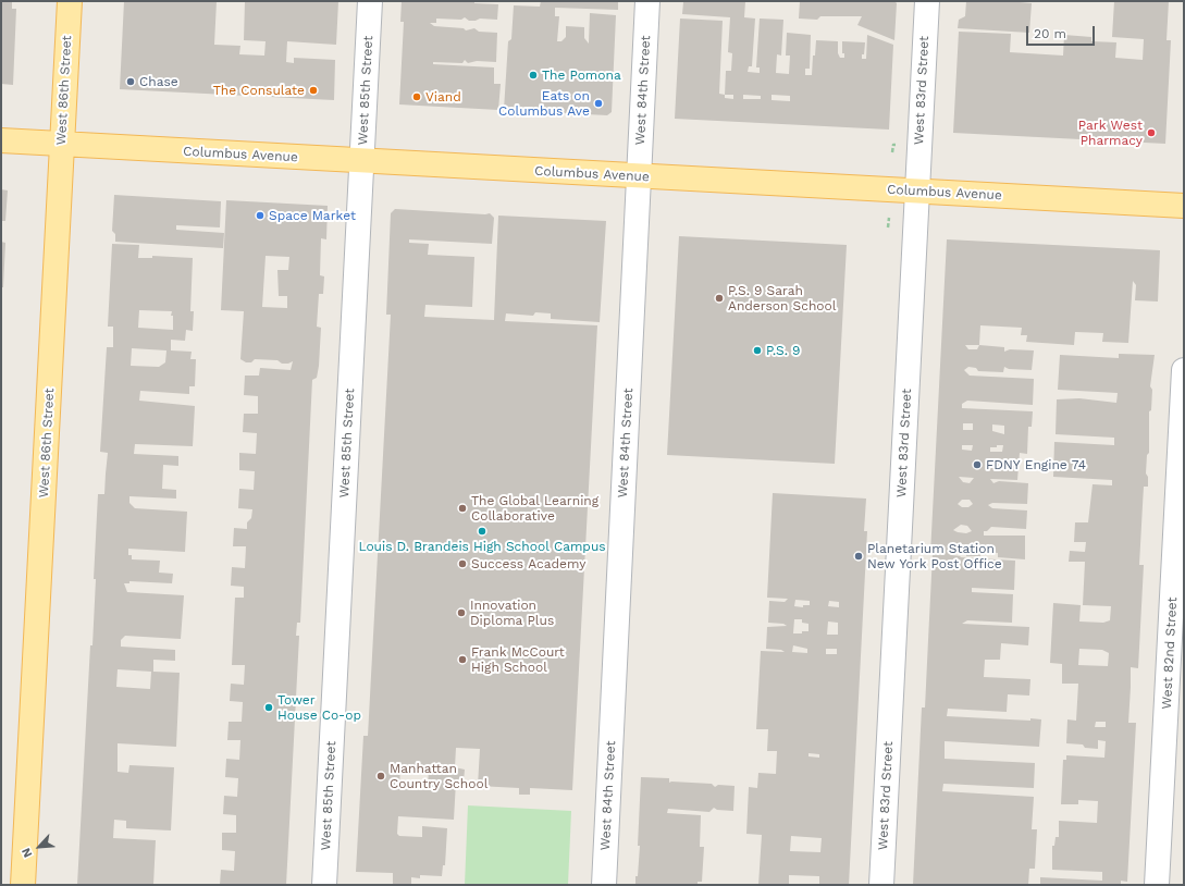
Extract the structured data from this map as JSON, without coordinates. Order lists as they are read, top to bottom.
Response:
{
  "streets": {
    "main road": ["West 86th Street", "Columbus Avenue"],
    "street": [
      "West 85th Street",
      "West 84th Street",
      "West 83rd Street",
      "West 82nd Street"
    ]
  },
  "crossings": [
    ["West 86th Street", "Columbus Avenue"],
    ["West 85th Street", "Columbus Avenue"],
    ["West 84th Street", "Columbus Avenue"],
    ["West 83rd Street", "Columbus Avenue"]
  ],
  "places": [
    "The Pomona",
    "Chase",
    "The Consulate",
    "Viand",
    "Eats on Columbus Ave",
    "Park West Pharmacy",
    "Space Market",
    "P.S. 9 Sarah Anderson School",
    "P.S. 9",
    "FDNY Engine 74",
    "The Global Learning Collaborative",
    "Louis D. Brandeis High School Campus",
    "Planetarium Station New York Post Office",
    "Success Academy",
    "Innovation Diploma Plus",
    "Frank McCourt High School",
    "Tower House Co-op",
    "Manhattan Country School"
  ],
  "scale_bar": "20 m",
  "north": "bottom left"
}
